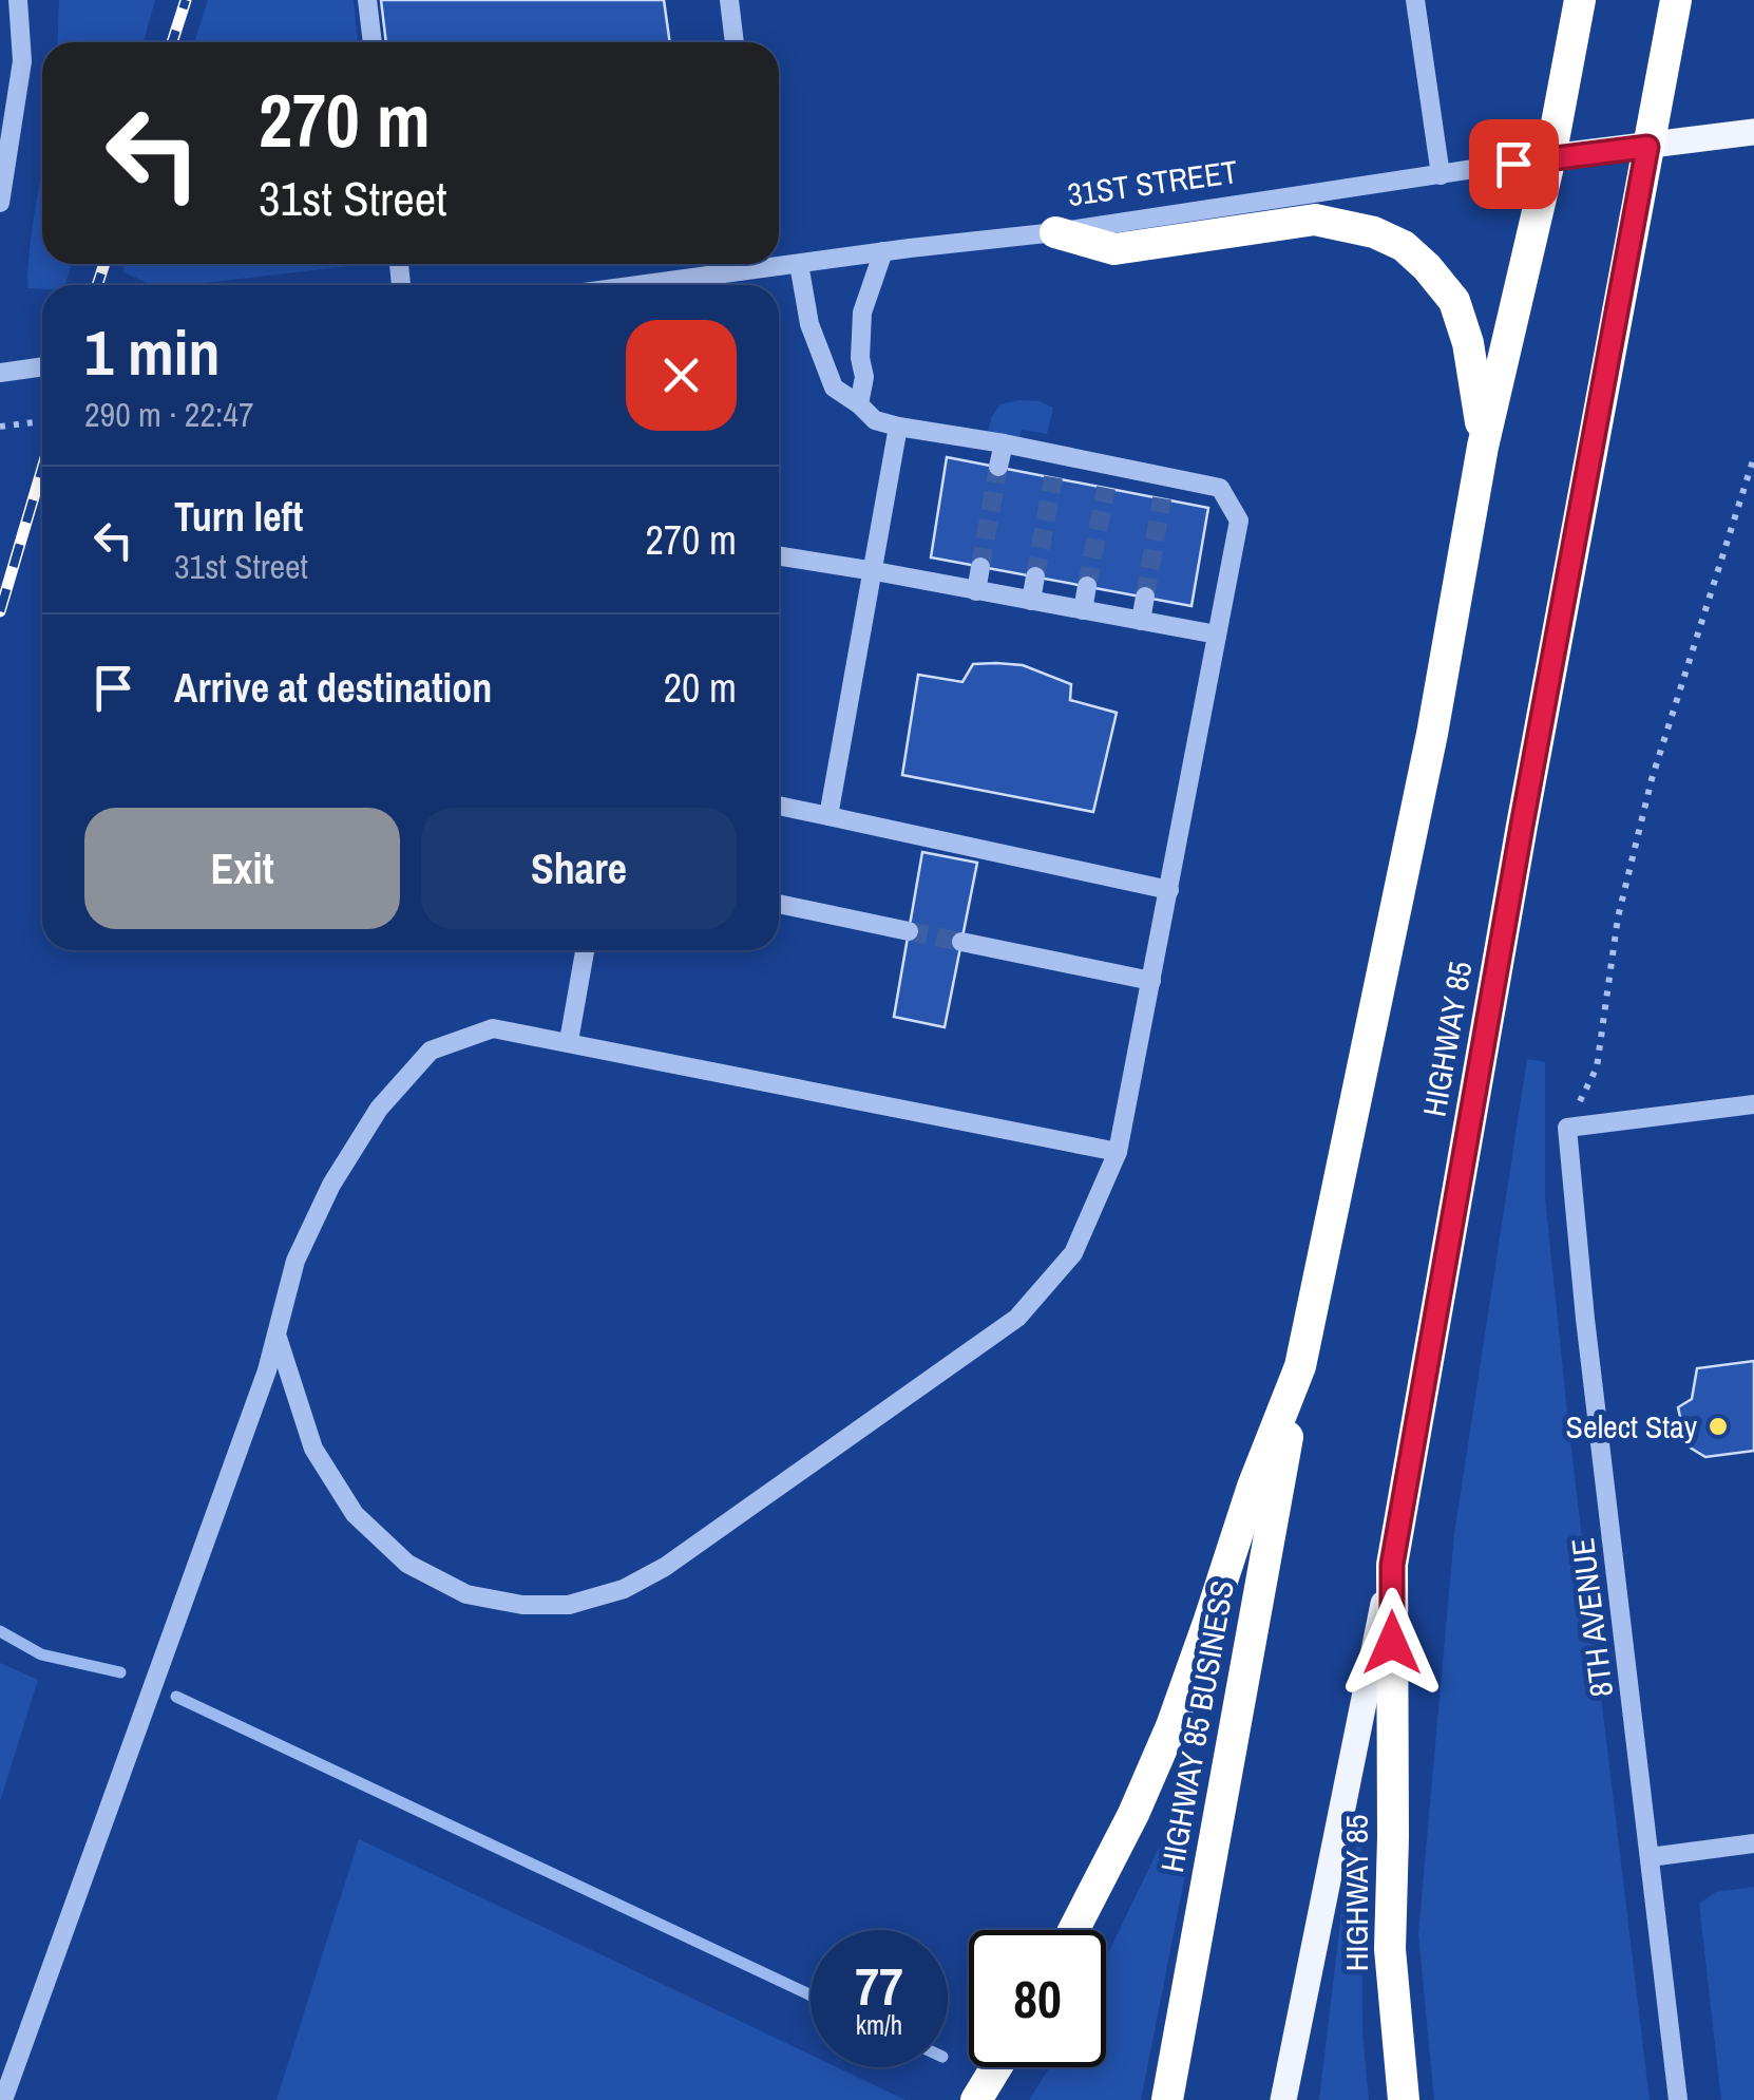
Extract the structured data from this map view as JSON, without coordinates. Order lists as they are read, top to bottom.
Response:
{
  "streets": {
    "highway": ["HIGHWAY 85", "HIGHWAY 85 BUSINESS"],
    "main road": ["31ST STREET"],
    "street": ["8TH AVENUE"]
  },
  "crossings": [
    ["31ST STREET", "HIGHWAY 85"]
  ],
  "places": ["Select Stay"],
  "page": {
    "turn": ["270 m", "31st Street"],
    "heading": ["1 min", "290 m · 22:47"],
    "list": [
      {
        "name": "Turn left",
        "note": "31st Street",
        "value": "270 m"
      },
      {
        "name": "Arrive at destination",
        "value": "20 m"
      }
    ],
    "buttons": ["Exit", "Share"],
    "speed": "77 km/h",
    "limit": "80"
  }
}
